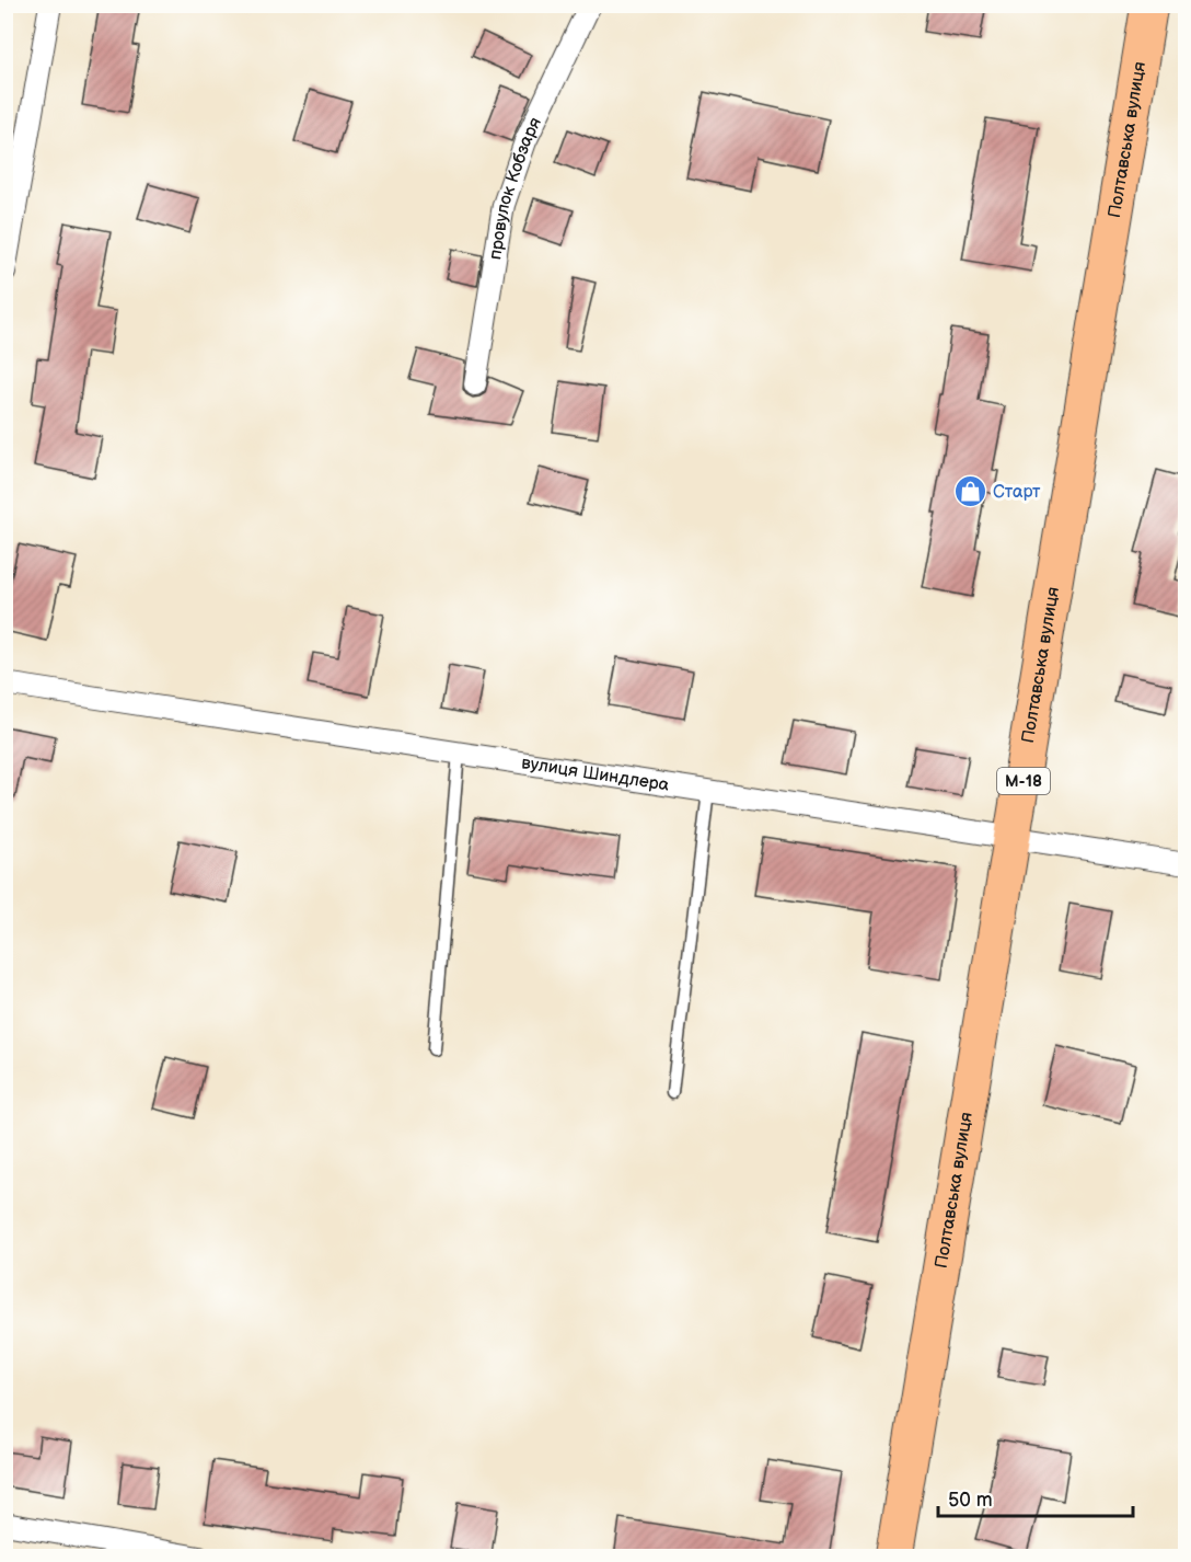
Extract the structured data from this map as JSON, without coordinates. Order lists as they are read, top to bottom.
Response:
{
  "streets": {
    "highway": ["Полтавська вулиця", "М-18"],
    "street": ["провулок Кобзаря", "вулиця Шиндлера"]
  },
  "crossings": [
    ["Полтавська вулиця", "вулиця Шиндлера"]
  ],
  "places": {
    "shop": ["Старт"]
  },
  "scale_bar": "50 m"
}
